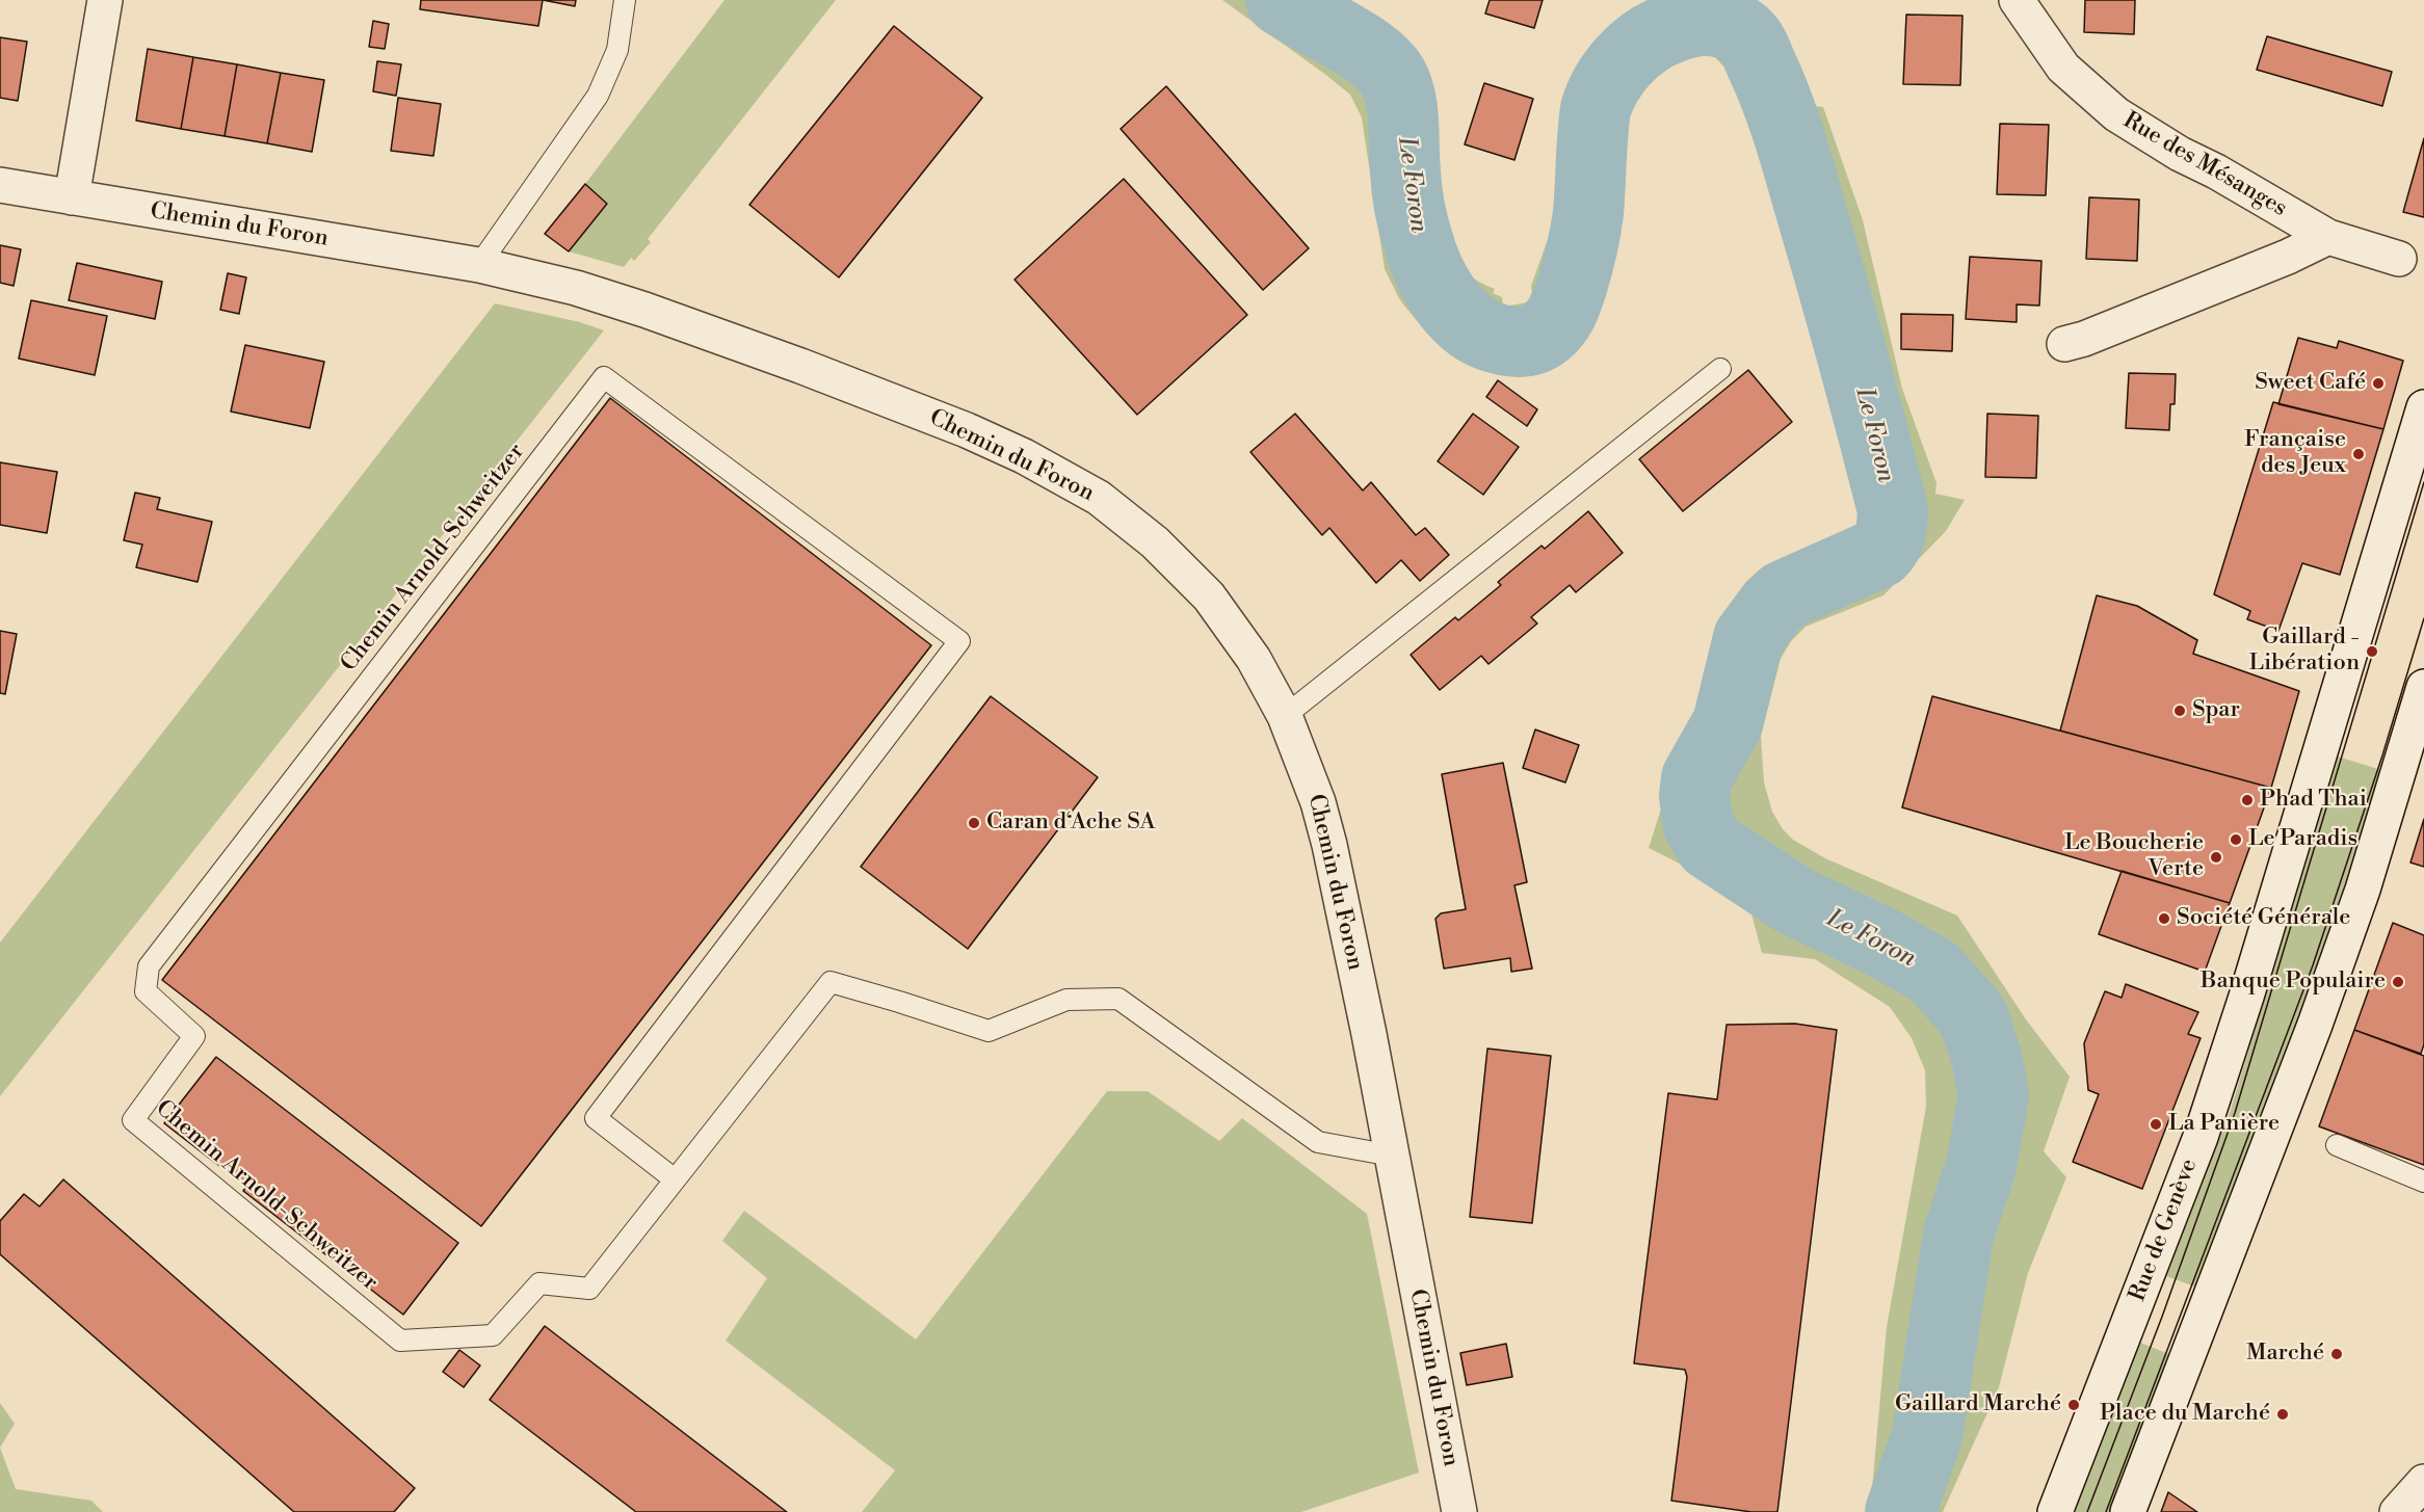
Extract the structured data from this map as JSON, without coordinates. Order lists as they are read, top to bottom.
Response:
{
  "streets": {
    "street": ["Rue des Mésanges", "Chemin du Foron", "Rue de Genève"],
    "lane": ["Chemin Arnold-Schweitzer"]
  },
  "crossings": [
    ["Chemin du Foron", "Chemin Arnold-Schweitzer"]
  ],
  "water": ["Le Foron"],
  "places": [
    "Sweet Café",
    "Française des Jeux",
    "Gaillard - Libération",
    "Spar",
    "Phad Thai",
    "Caran d‘Ache SA",
    "Le Paradis",
    "Le Boucherie Verte",
    "Société Générale",
    "Banque Populaire",
    "La Panière",
    "Marché",
    "Gaillard Marché",
    "Place du Marché"
  ]
}
